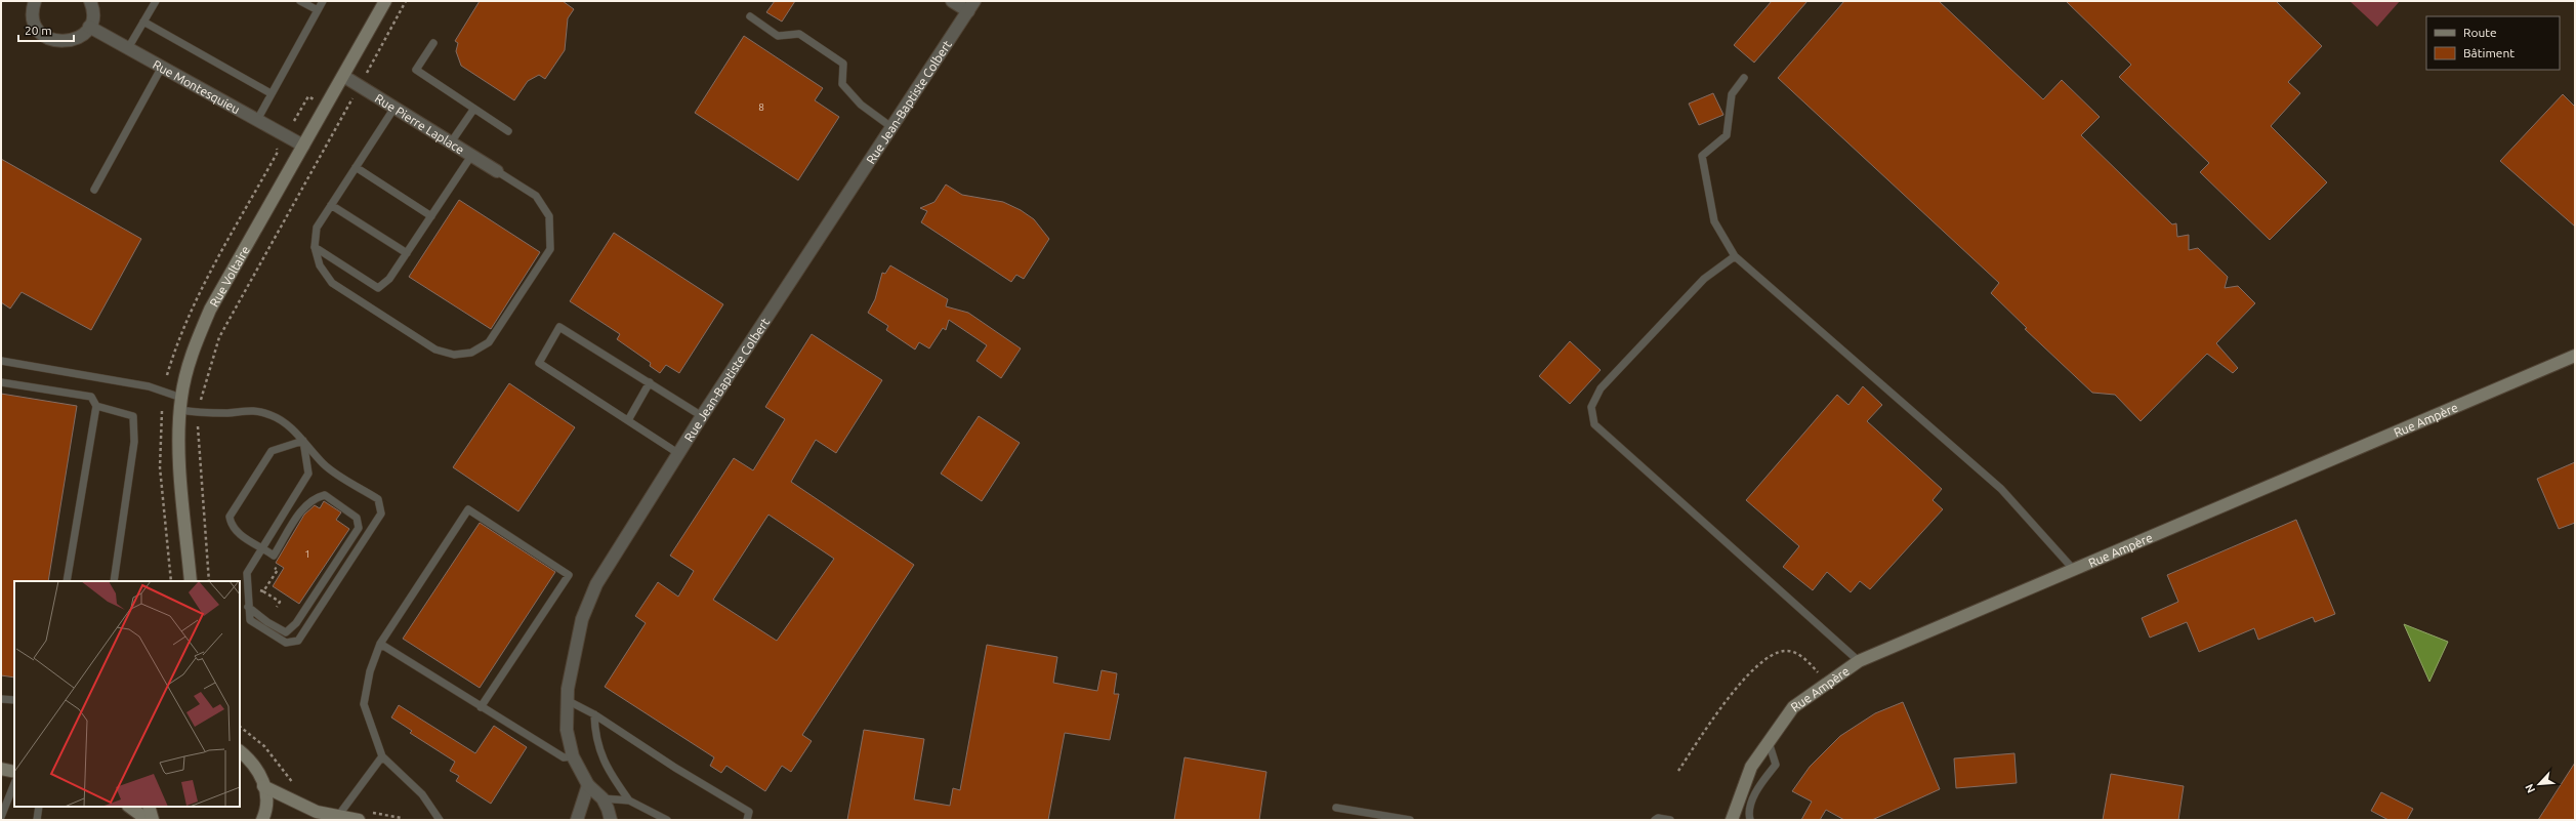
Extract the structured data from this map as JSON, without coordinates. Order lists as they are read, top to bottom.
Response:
{
  "streets": {
    "street": [
      "Rue Montesquieu",
      "Rue Jean-Baptiste Colbert",
      "Rue Pierre Laplace",
      "Rue Voltaire",
      "Rue Ampère"
    ]
  },
  "crossings": [
    ["Rue Montesquieu", "Rue Voltaire"],
    ["Rue Pierre Laplace", "Rue Voltaire"]
  ],
  "house_numbers": ["8", "1"],
  "legend": ["Route", "Bâtiment"],
  "scale_bar": "20 m",
  "north": "bottom left"
}
